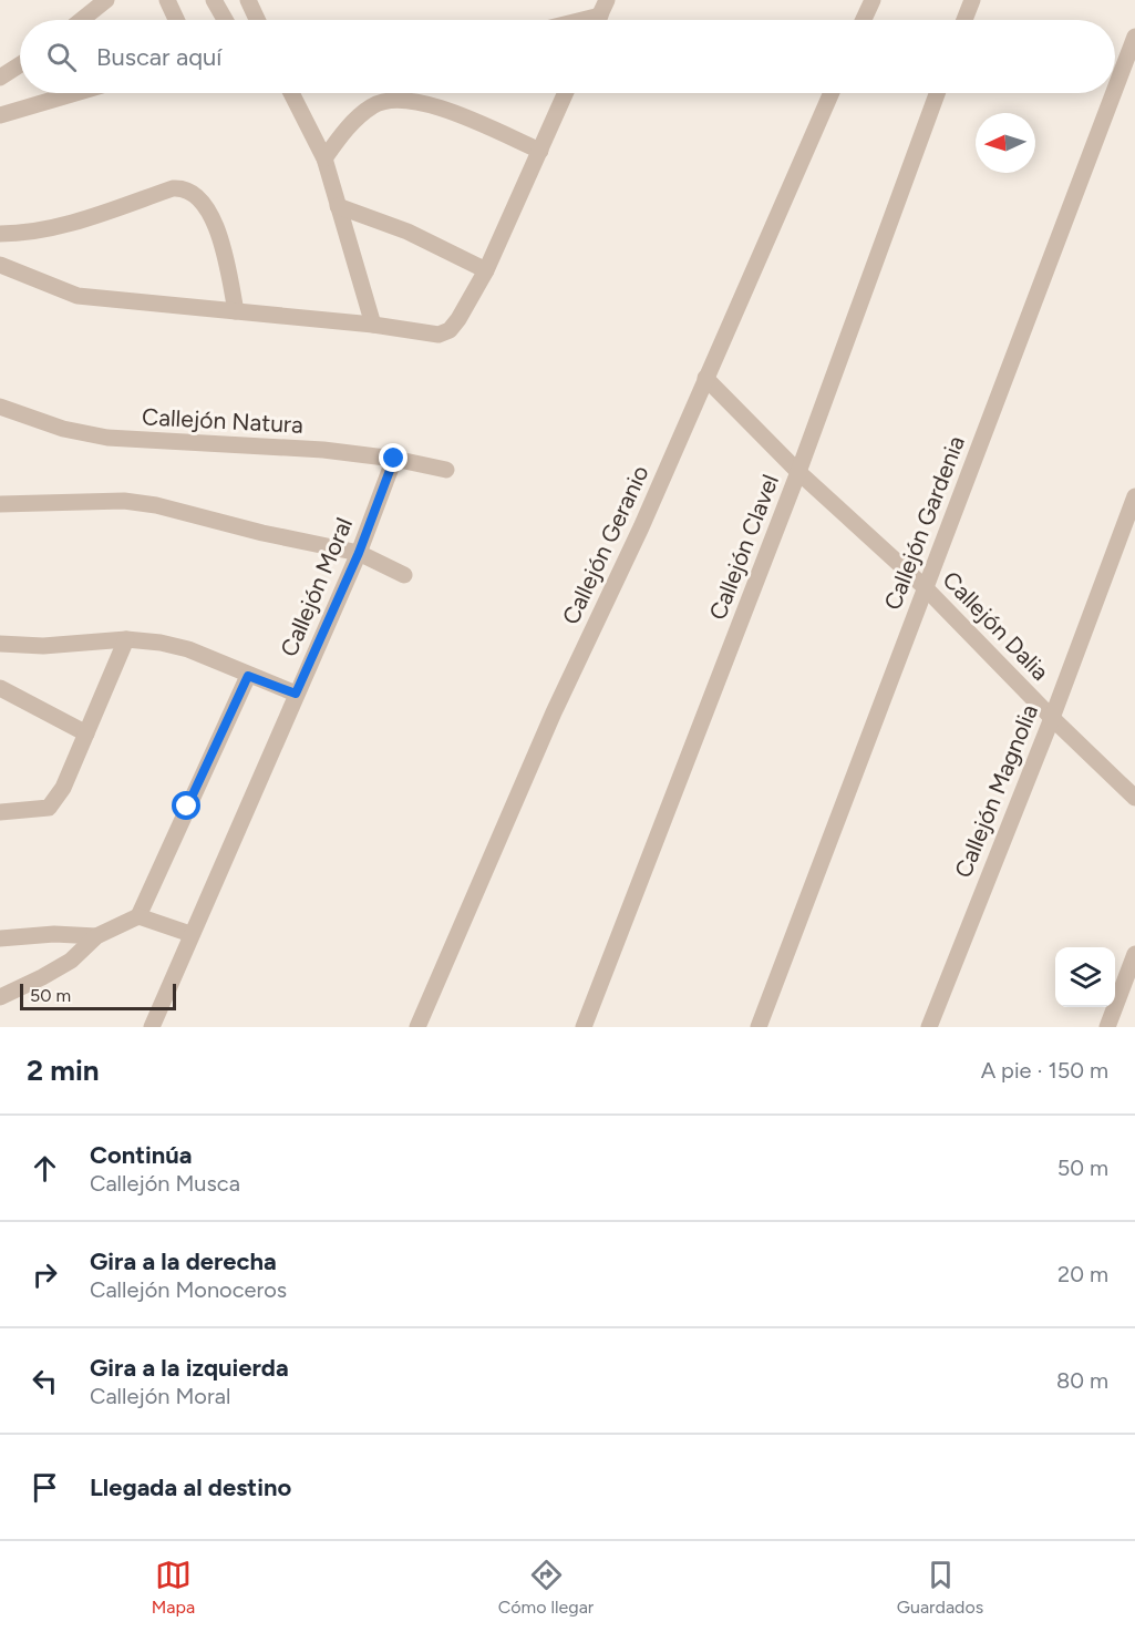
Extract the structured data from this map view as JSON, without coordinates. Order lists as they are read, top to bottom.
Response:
{
  "streets": {
    "street": [
      "Callejón Natura",
      "Callejón Gardenia",
      "Callejón Geranio",
      "Callejón Clavel",
      "Callejón Moral",
      "Callejón Dalia",
      "Callejón Magnolia"
    ]
  },
  "crossings": [
    ["Callejón Natura", "Callejón Moral"],
    ["Callejón Gardenia", "Callejón Dalia"],
    ["Callejón Geranio", "Callejón Dalia"],
    ["Callejón Clavel", "Callejón Dalia"],
    ["Callejón Dalia", "Callejón Magnolia"]
  ],
  "scale_bar": "50 m",
  "north": "left",
  "page": {
    "search": "Buscar aquí",
    "scale": "50 m",
    "heading": ["2 min", "A pie · 150 m"],
    "list": [
      ["Continúa", "Callejón Musca", "50 m"],
      ["Gira a la derecha", "Callejón Monoceros", "20 m"],
      ["Gira a la izquierda", "Callejón Moral", "80 m"],
      "Llegada al destino"
    ],
    "nav": ["Mapa", "Cómo llegar", "Guardados"]
  }
}
